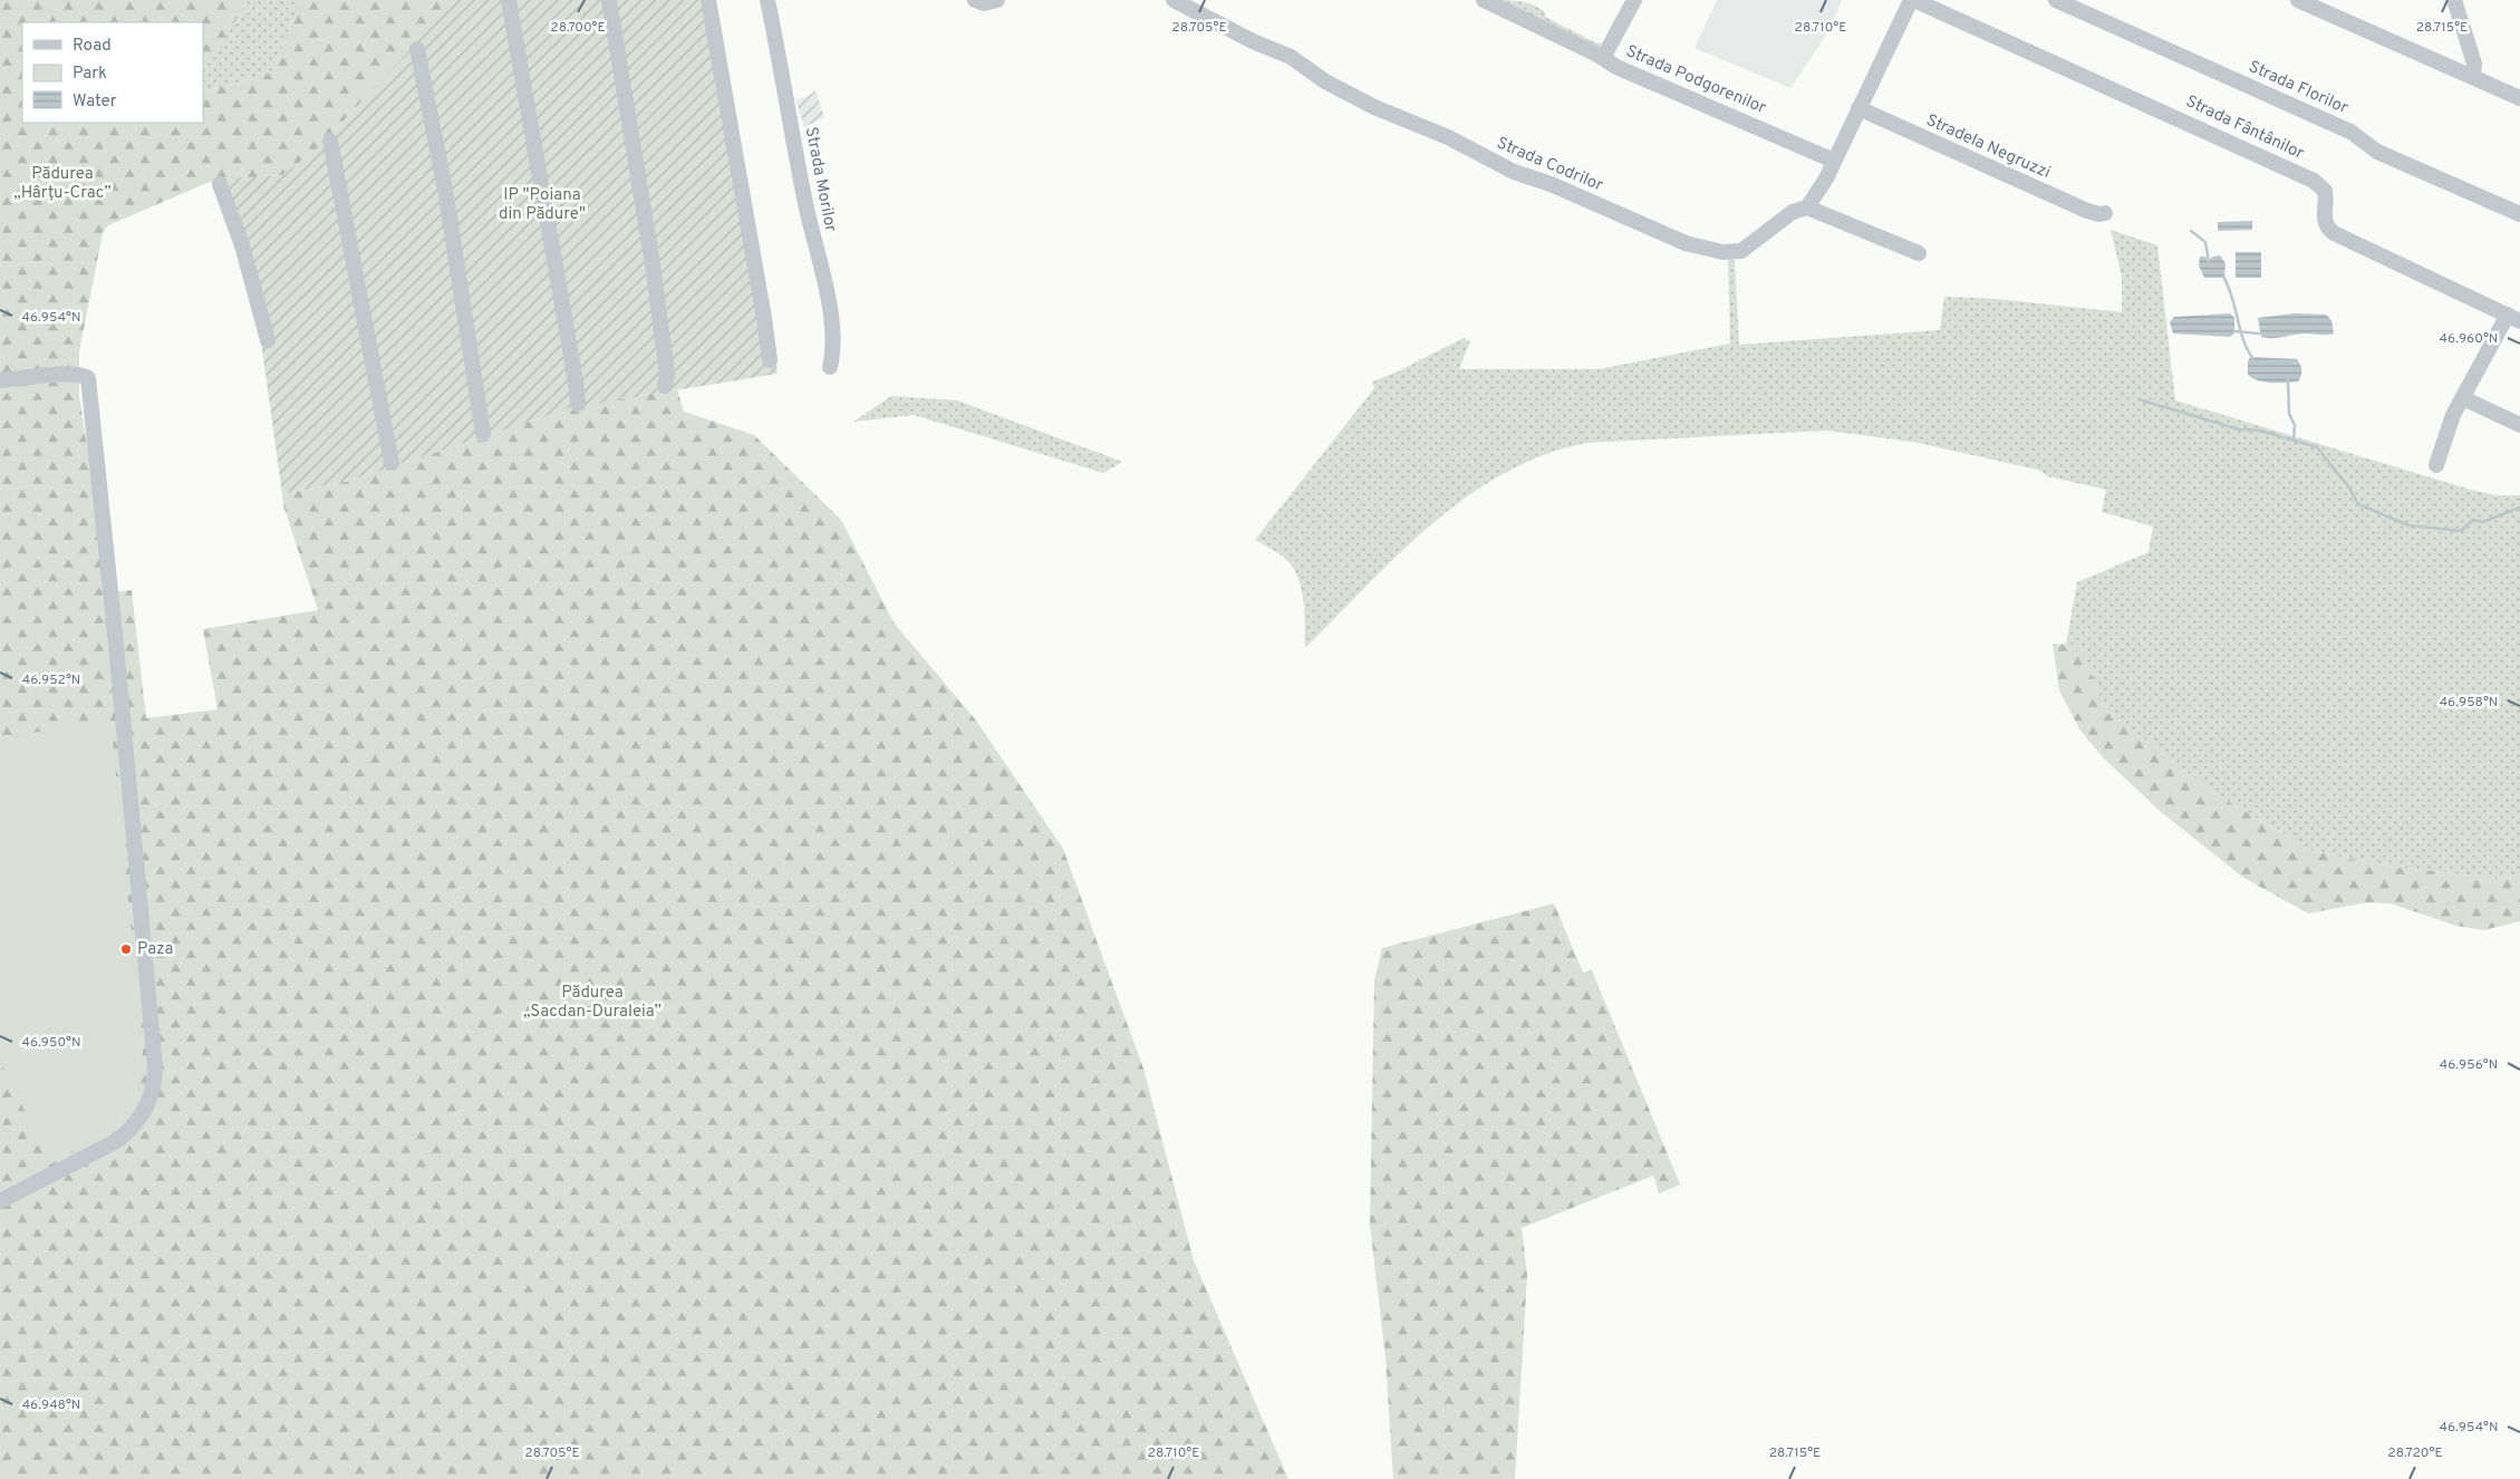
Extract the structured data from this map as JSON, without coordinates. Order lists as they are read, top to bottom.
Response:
{
  "streets": {
    "street": [
      "Strada Podgorenilor",
      "Strada Florilor",
      "Strada Fântânilor",
      "Stradela Negruzzi",
      "Strada Codrilor",
      "Strada Morilor"
    ]
  },
  "parks": ["Pădurea „Hârțu-Crac”", "IP \"Poiana din Pădure\"", "Pădurea „Sacdan-Duraleia”"],
  "places": ["Paza"],
  "legend": ["Road", "Park", "Water"],
  "coordinates": [
    "28.705°E",
    "28.710°E",
    "28.700°E",
    "28.715°E",
    "46.954°N",
    "46.960°N",
    "46.952°N",
    "46.958°N",
    "46.950°N",
    "46.956°N",
    "46.948°N",
    "28.720°E"
  ]
}
